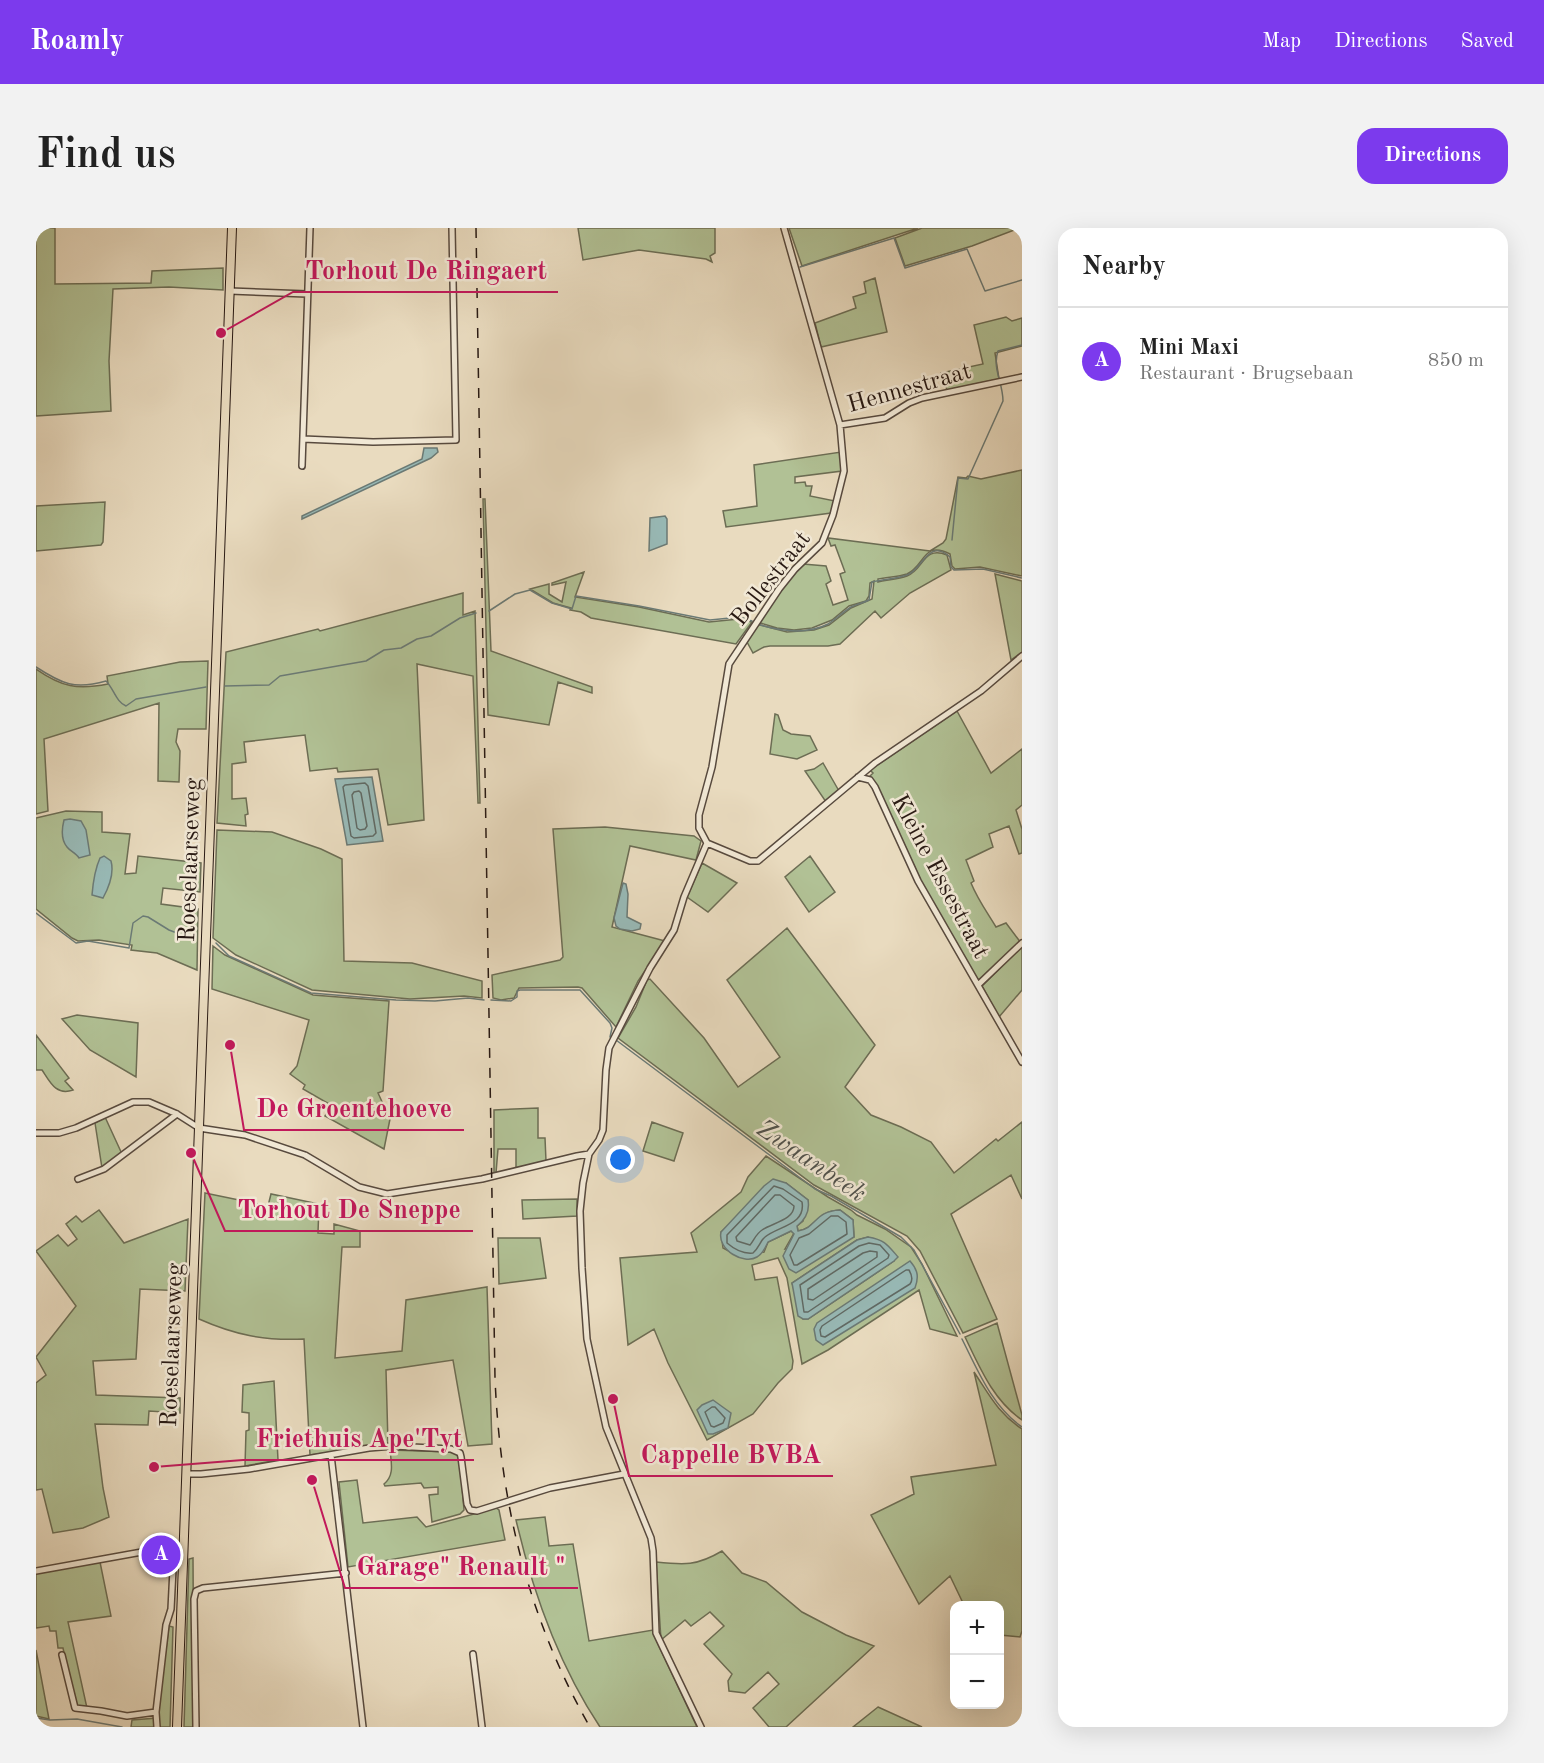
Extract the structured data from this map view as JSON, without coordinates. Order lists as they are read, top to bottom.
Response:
{
  "streets": {
    "main road": ["Roeselaarseweg"],
    "street": ["Hennestraat", "Bollestraat", "Kleine Essestraat"]
  },
  "crossings": [
    ["Hennestraat", "Bollestraat"]
  ],
  "water": ["Zwaanbeek"],
  "places": [
    "Torhout De Ringaert",
    "De Groentehoeve",
    "Torhout De Sneppe",
    "Cappelle BVBA",
    "Friethuis Ape'Tyt",
    "Garage\" Renault \""
  ],
  "page": {
    "header": "Roamly",
    "nav": ["Map", "Directions", "Saved"],
    "buttons": "Directions",
    "title": "Find us",
    "heading": "Nearby",
    "list": [
      {
        "mark": "A",
        "name": "Mini Maxi",
        "note": "Restaurant · Brugsebaan",
        "value": "850 m"
      }
    ],
    "pins": "A",
    "map_buttons": ["+", "−"]
  }
}
